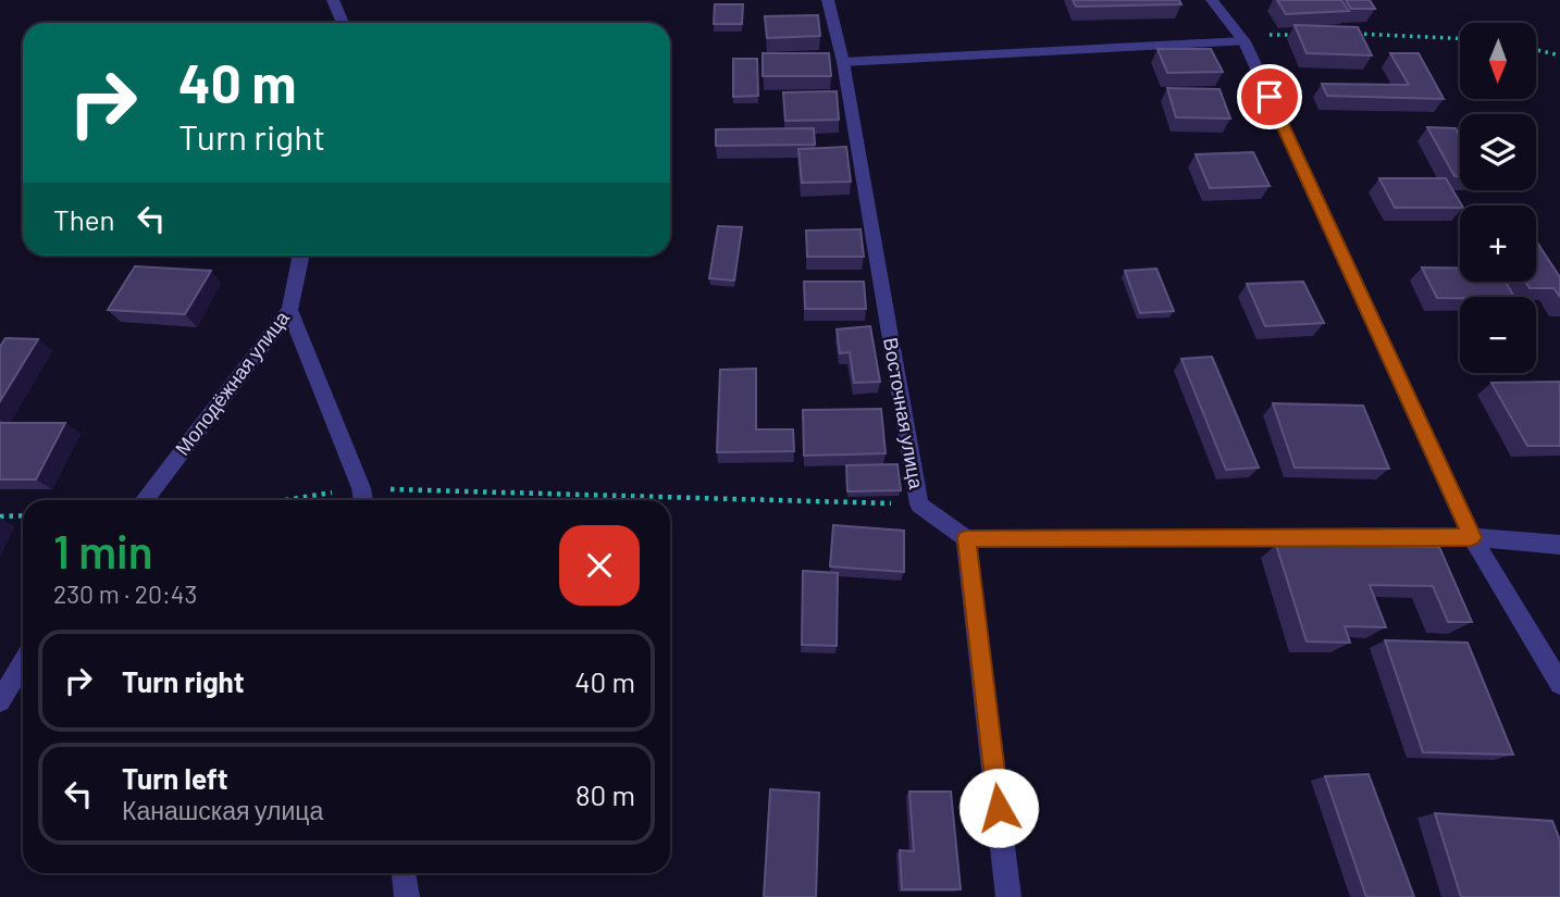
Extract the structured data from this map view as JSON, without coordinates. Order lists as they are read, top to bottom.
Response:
{
  "streets": {
    "street": ["Молодёжная улица", "Восточная улица"]
  },
  "north": "bottom",
  "page": {
    "map_buttons": ["+", "−"],
    "turn": ["40 m", "Turn right"],
    "then": "Then",
    "heading": ["1 min", "230 m · 20:43"],
    "list": [
      {
        "name": "Turn right",
        "value": "40 m"
      },
      {
        "name": "Turn left",
        "note": "Канашская улица",
        "value": "80 m"
      }
    ]
  }
}
